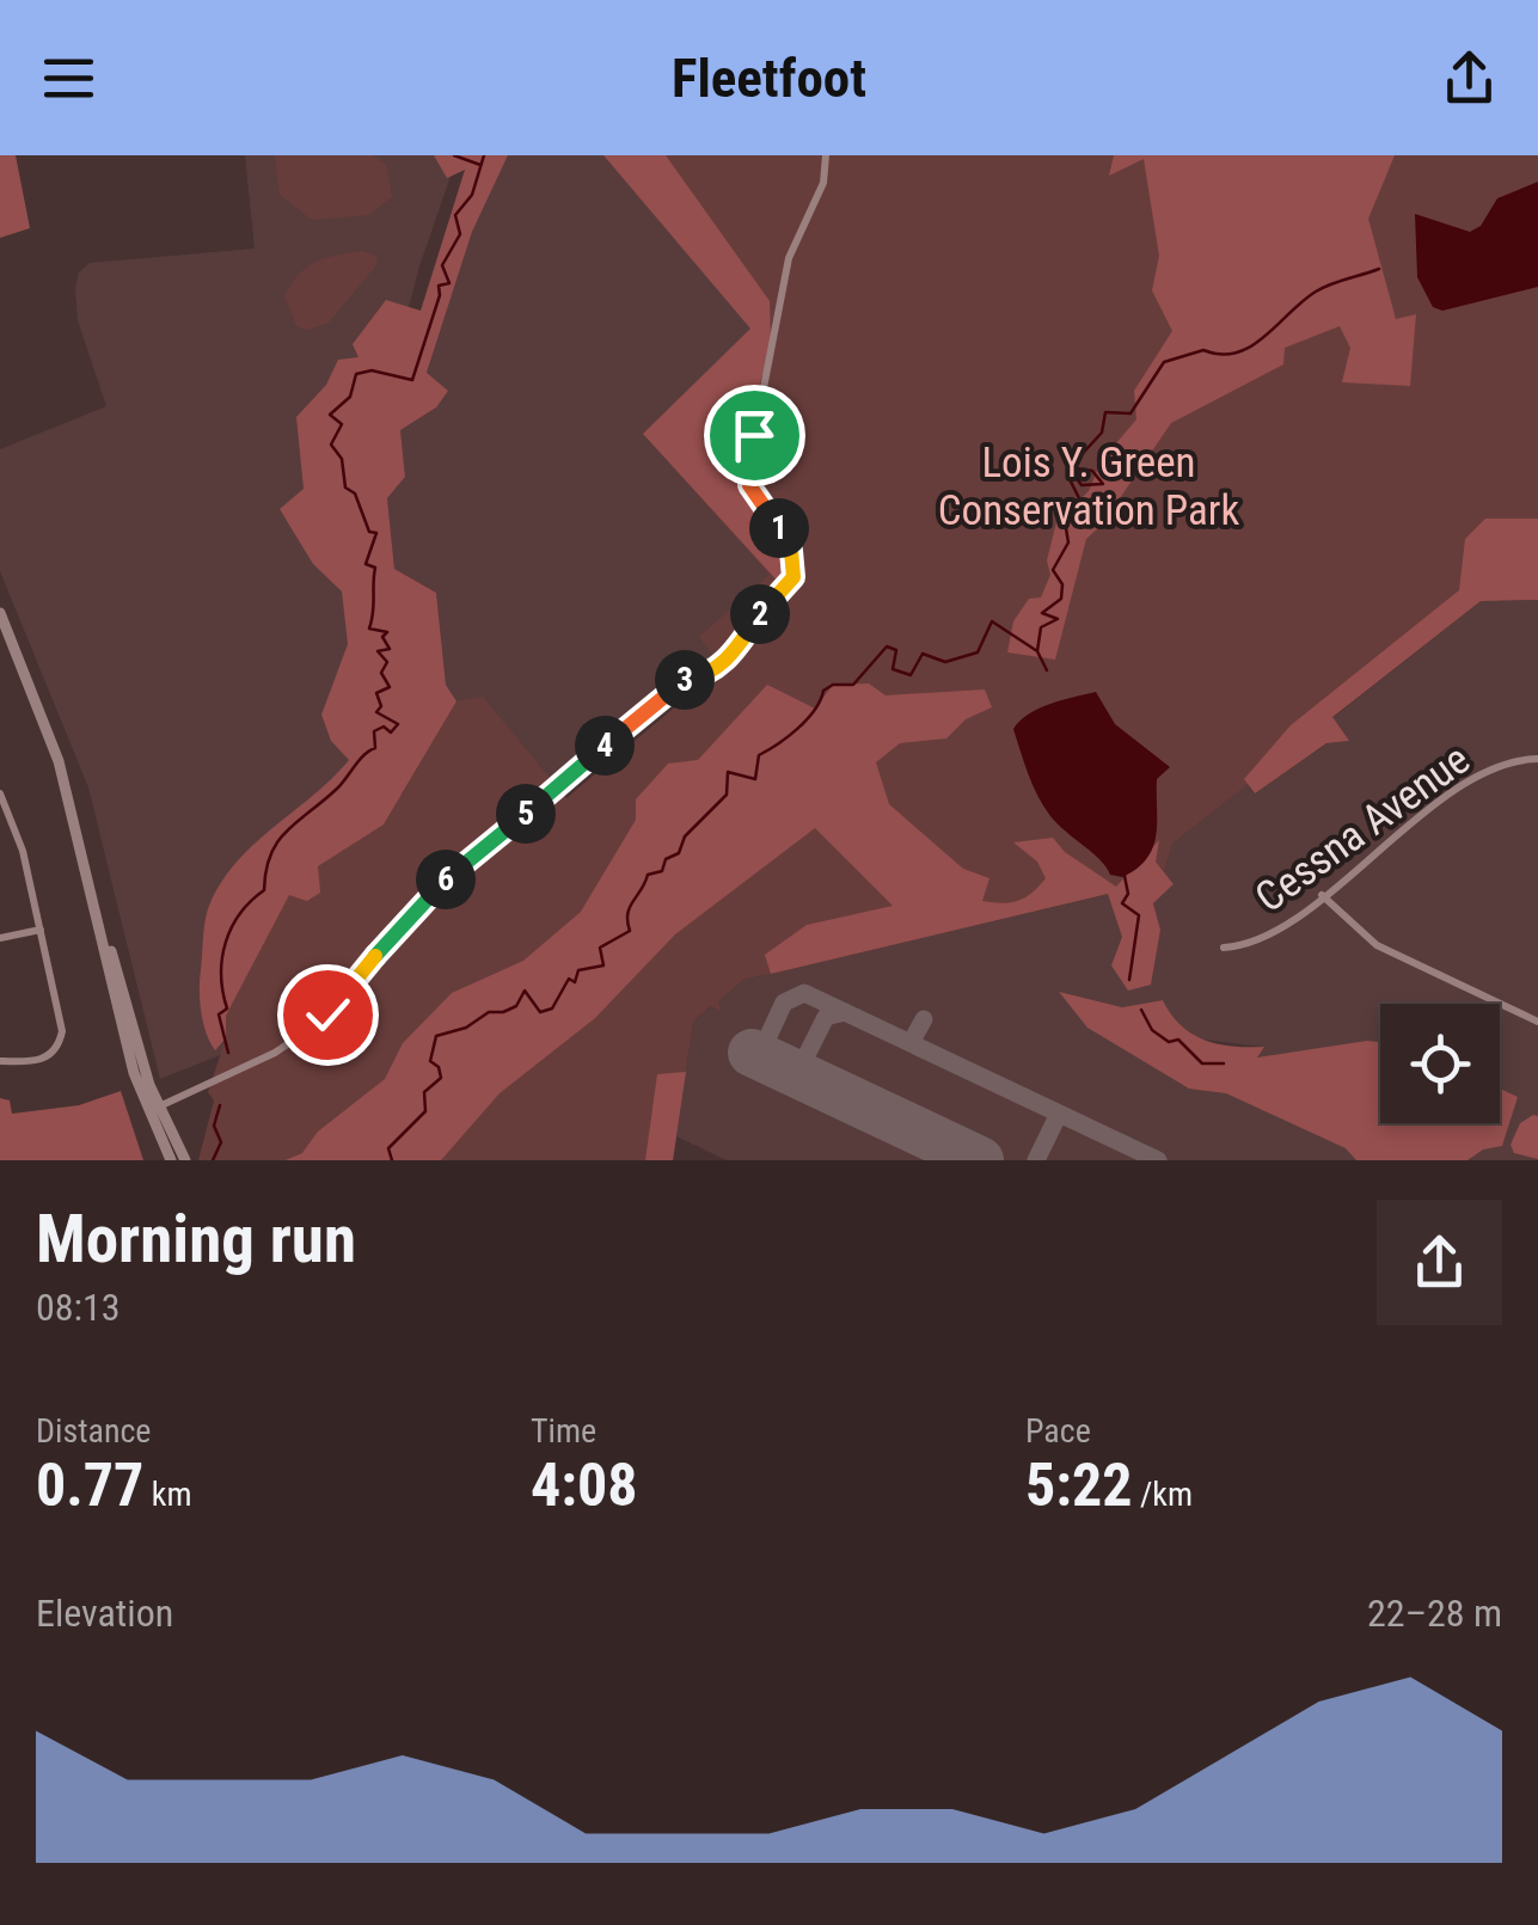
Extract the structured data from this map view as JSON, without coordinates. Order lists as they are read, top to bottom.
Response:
{
  "streets": {
    "street": ["Cessna Avenue"]
  },
  "parks": ["Lois Y. Green Conservation Park"],
  "page": {
    "header": "Fleetfoot",
    "pins": [
      "1",
      "2",
      "3",
      "4",
      "5",
      "6"
    ],
    "heading": ["Morning run", "08:13"],
    "stats": [
      ["Distance", "0.77 km"],
      ["Time", "4:08"],
      ["Pace", "5:22 /km"]
    ],
    "chart": ["Elevation", "22–28 m"]
  }
}
